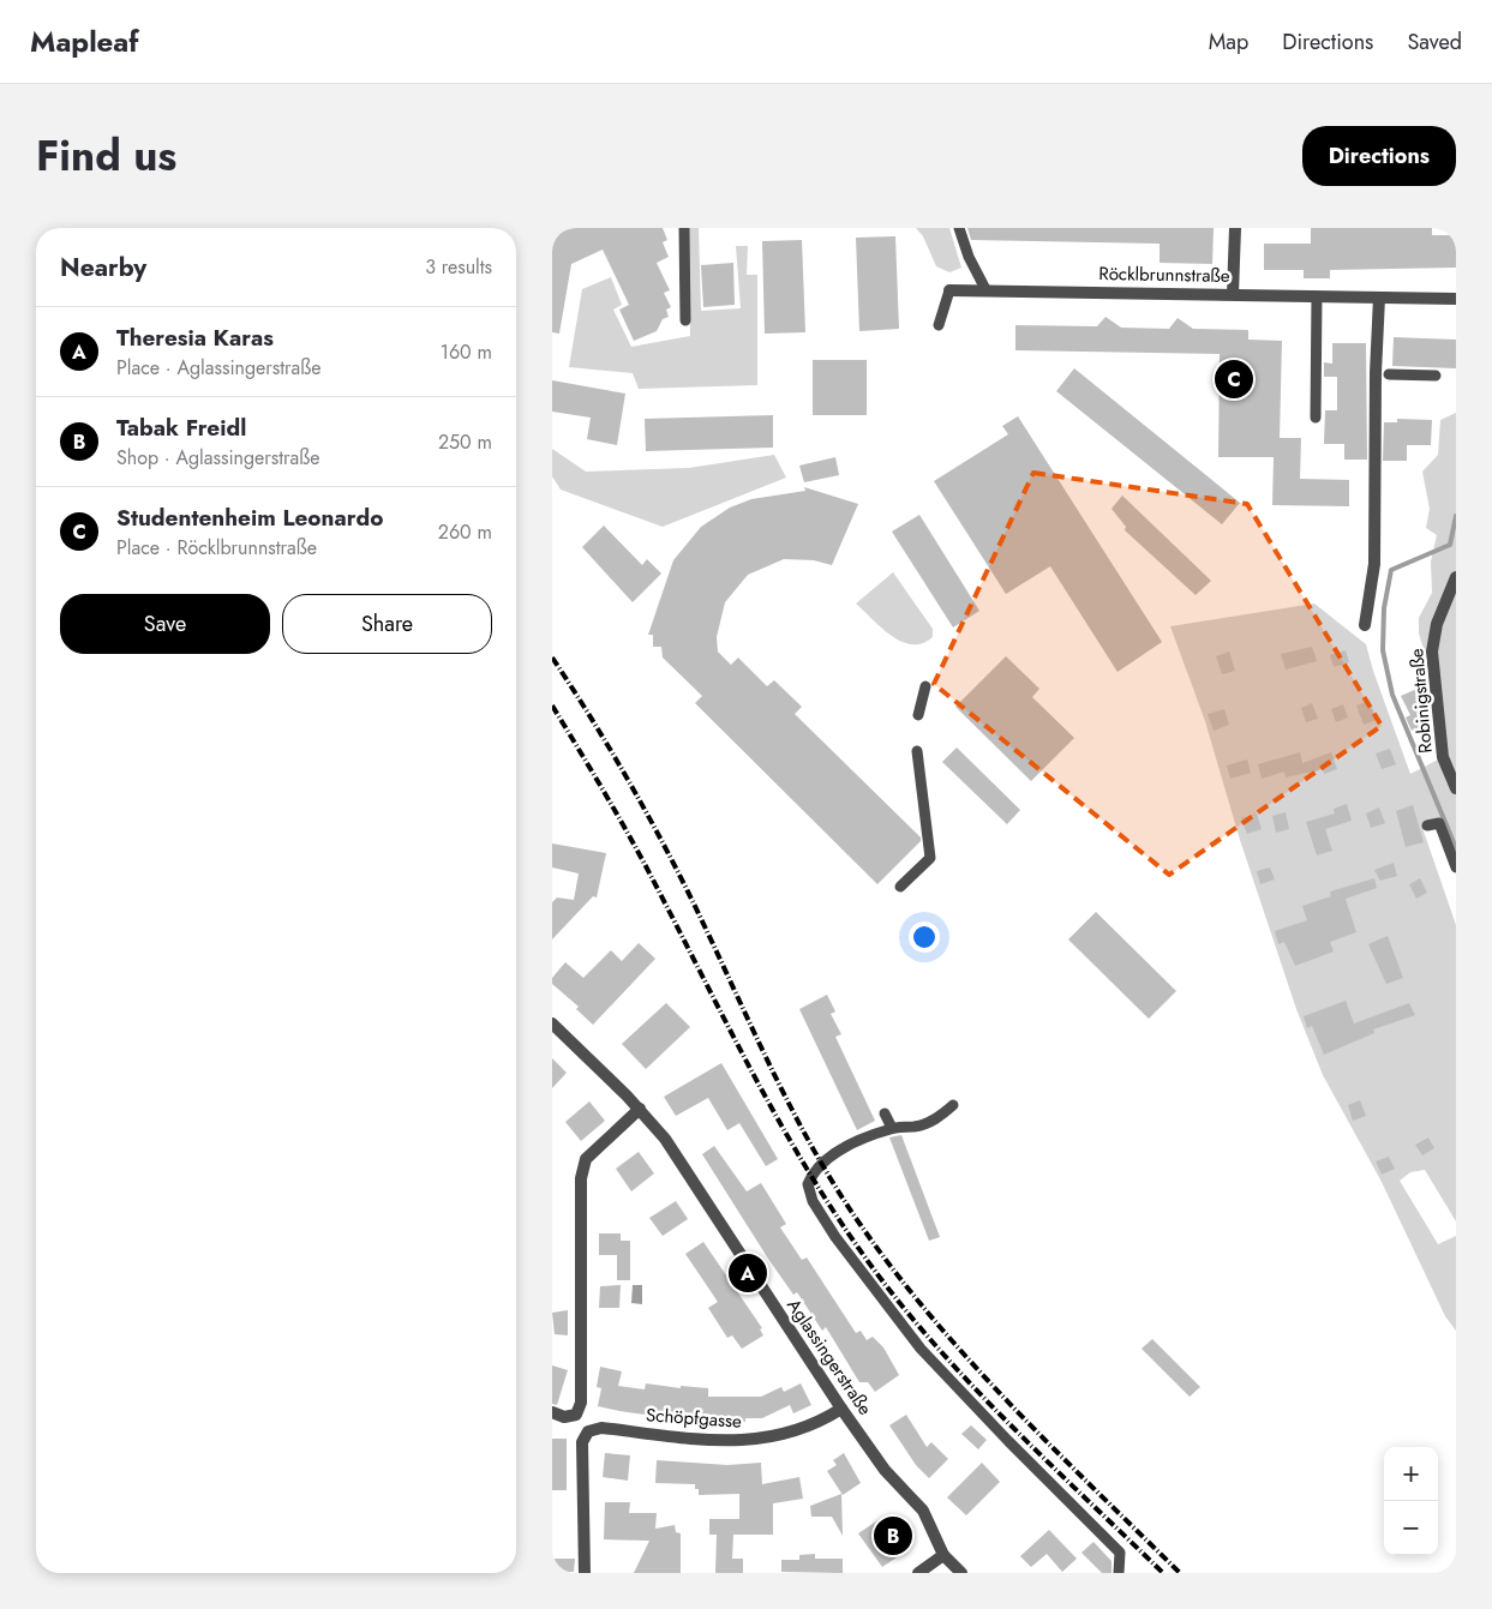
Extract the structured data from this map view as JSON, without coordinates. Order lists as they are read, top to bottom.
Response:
{
  "streets": {
    "street": [
      "Röcklbrunnstraße",
      "Robinigstraße",
      "Aglassingerstraße",
      "Schöpfgasse"
    ]
  },
  "crossings": [
    ["Aglassingerstraße", "Schöpfgasse"]
  ],
  "page": {
    "header": "Mapleaf",
    "nav": ["Map", "Directions", "Saved"],
    "title": "Find us",
    "buttons": [
      "Directions",
      ["Save", "Share"]
    ],
    "heading": ["Nearby", "3 results"],
    "list": [
      {
        "mark": "A",
        "name": "Theresia Karas",
        "note": "Place · Aglassingerstraße",
        "value": "160 m"
      },
      {
        "mark": "B",
        "name": "Tabak Freidl",
        "note": "Shop · Aglassingerstraße",
        "value": "250 m"
      },
      {
        "mark": "C",
        "name": "Studentenheim Leonardo",
        "note": "Place · Röcklbrunnstraße",
        "value": "260 m"
      }
    ],
    "pins": ["C", "A", "B"],
    "map_buttons": ["+", "−"]
  }
}
